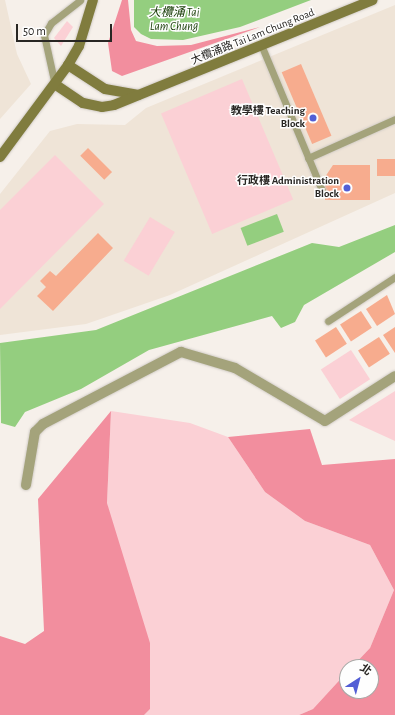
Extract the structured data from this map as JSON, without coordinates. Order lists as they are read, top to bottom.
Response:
{
  "streets": {
    "street": ["大欖涌路 Tai Lam Chung Road"]
  },
  "water": ["大欖涌 Tai Lam Chung"],
  "places": ["教學樓 Teaching Block", "行政樓 Administration Block"],
  "scale_bar": "50 m",
  "north": "top right"
}
